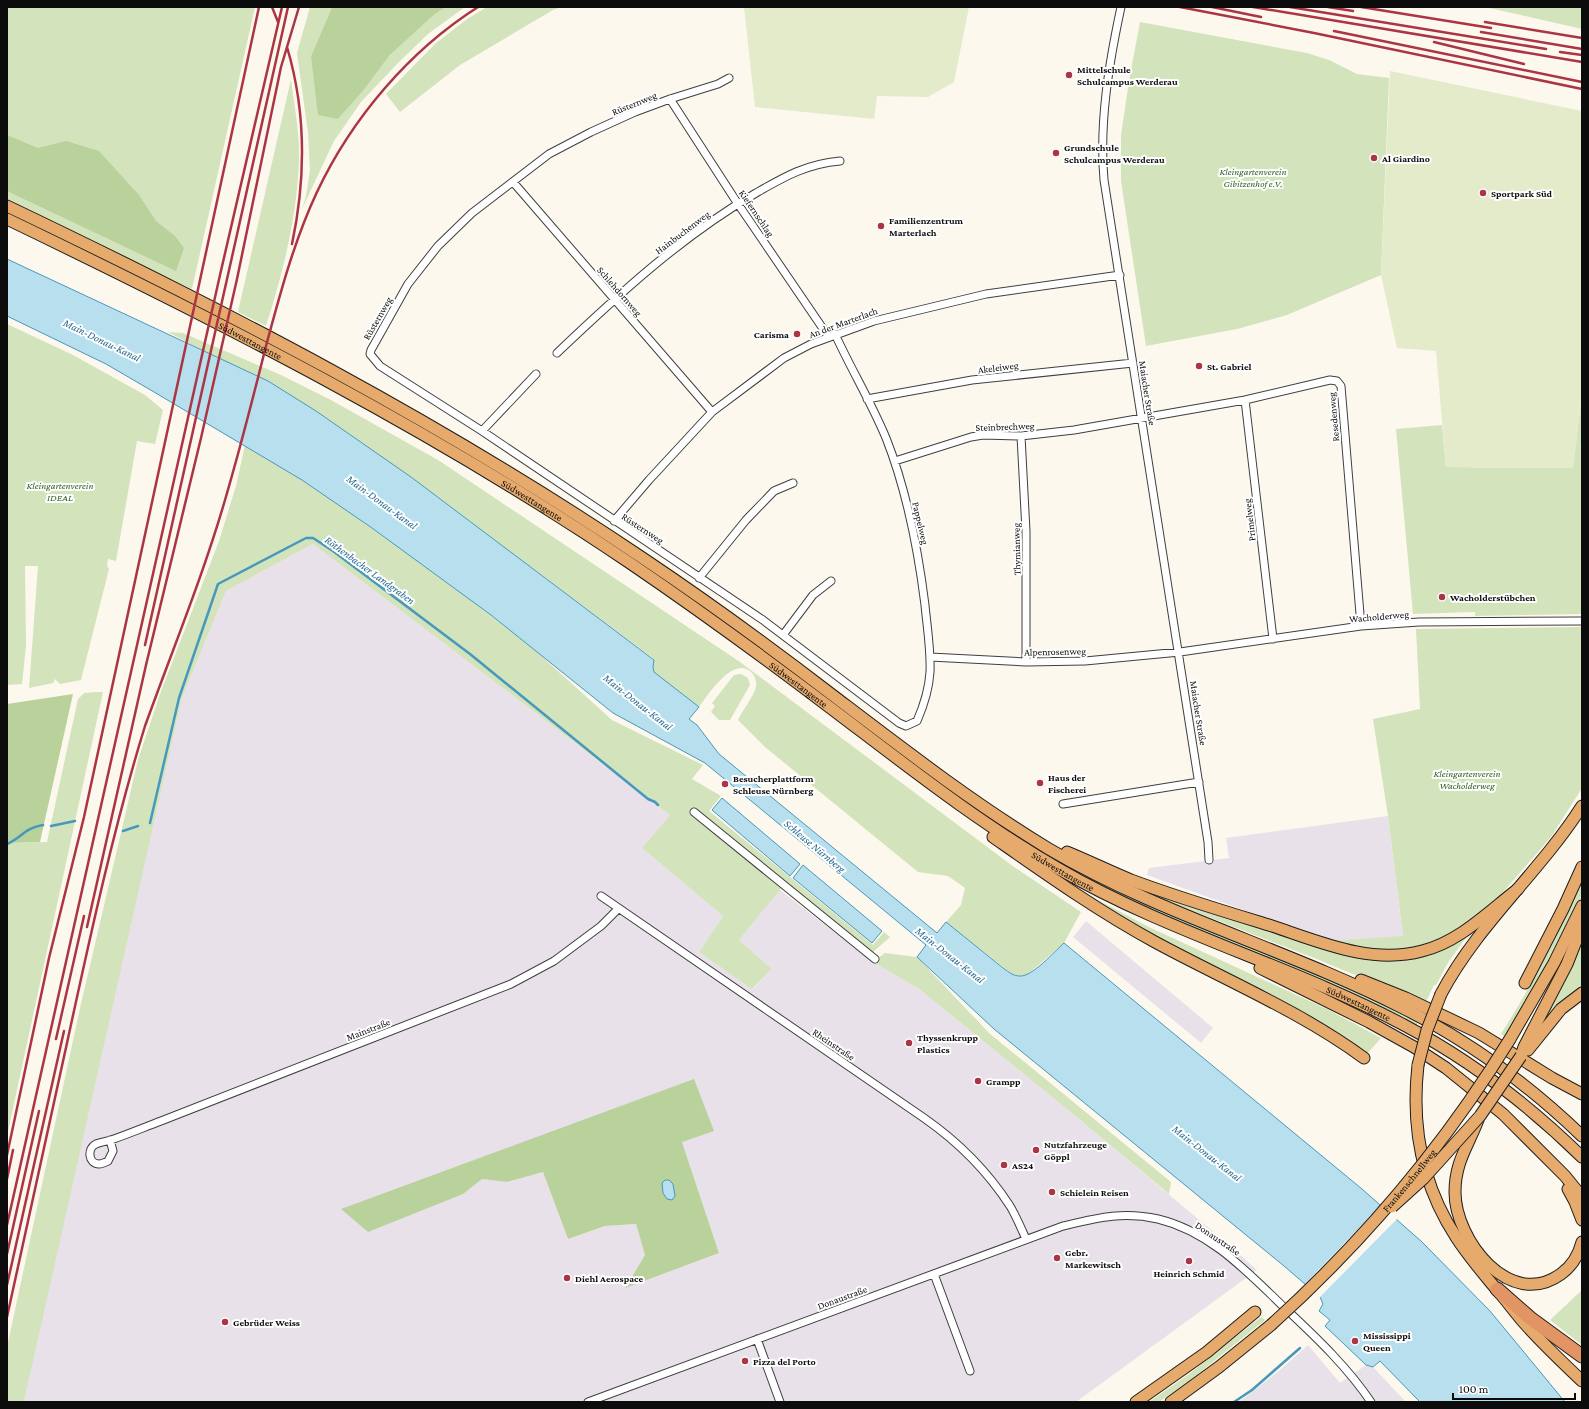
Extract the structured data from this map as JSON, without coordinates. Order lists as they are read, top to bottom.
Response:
{
  "streets": {
    "highway": ["Südwesttangente", "Frankenschnellweg"],
    "street": [
      "Rüsternweg",
      "Kiefernschlag",
      "Hainbuchenweg",
      "Schlehdornweg",
      "An der Marterlach",
      "Akeleiweg",
      "Maiacher Straße",
      "Resedenweg",
      "Steinbrechweg",
      "Primelweg",
      "Pappelweg",
      "Thymianweg",
      "Wacholderweg",
      "Alpenrosenweg",
      "Mainstraße",
      "Rheinstraße",
      "Donaustraße"
    ]
  },
  "crossings": [
    ["Rüsternweg", "Kiefernschlag"],
    ["Rüsternweg", "Schlehdornweg"],
    ["Rüsternweg", "An der Marterlach"],
    ["Rüsternweg", "Pappelweg"],
    ["Kiefernschlag", "Hainbuchenweg"],
    ["Kiefernschlag", "An der Marterlach"],
    ["Kiefernschlag", "Pappelweg"],
    ["Hainbuchenweg", "Schlehdornweg"],
    ["Schlehdornweg", "An der Marterlach"],
    ["An der Marterlach", "Maiacher Straße"],
    ["An der Marterlach", "Pappelweg"],
    ["Akeleiweg", "Maiacher Straße"],
    ["Akeleiweg", "Pappelweg"],
    ["Maiacher Straße", "Resedenweg"],
    ["Maiacher Straße", "Steinbrechweg"],
    ["Maiacher Straße", "Wacholderweg"],
    ["Maiacher Straße", "Alpenrosenweg"],
    ["Resedenweg", "Steinbrechweg"],
    ["Resedenweg", "Primelweg"],
    ["Resedenweg", "Wacholderweg"],
    ["Steinbrechweg", "Pappelweg"],
    ["Steinbrechweg", "Thymianweg"],
    ["Primelweg", "Wacholderweg"],
    ["Pappelweg", "Alpenrosenweg"],
    ["Thymianweg", "Alpenrosenweg"],
    ["Wacholderweg", "Alpenrosenweg"],
    ["Mainstraße", "Rheinstraße"],
    ["Rheinstraße", "Donaustraße"]
  ],
  "water": ["Main-Donau-Kanal", "Röthenbacher Landgraben", "Schleuse Nürnberg"],
  "parks": ["Kleingartenverein Gibitzenhof e.V.", "Kleingartenverein IDEAL", "Kleingartenverein Wacholderweg"],
  "places": [
    "Mittelschule Schulcampus Werderau",
    "Grundschule Schulcampus Werderau",
    "Al Giardino",
    "Sportpark Süd",
    "Familienzentrum Marterlach",
    "Carisma",
    "St. Gabriel",
    "Wacholderstübchen",
    "Haus der Fischerei",
    "Besucherplattform Schleuse Nürnberg",
    "Thyssenkrupp Plastics",
    "Grampp",
    "Nutzfahrzeuge Göppl",
    "AS24",
    "Schielein Reisen",
    "Gebr. Markewitsch",
    "Heinrich Schmid",
    "Diehl Aerospace",
    "Gebrüder Weiss",
    "Mississippi Queen",
    "Pizza del Porto"
  ],
  "scale_bar": "100 m"
}
